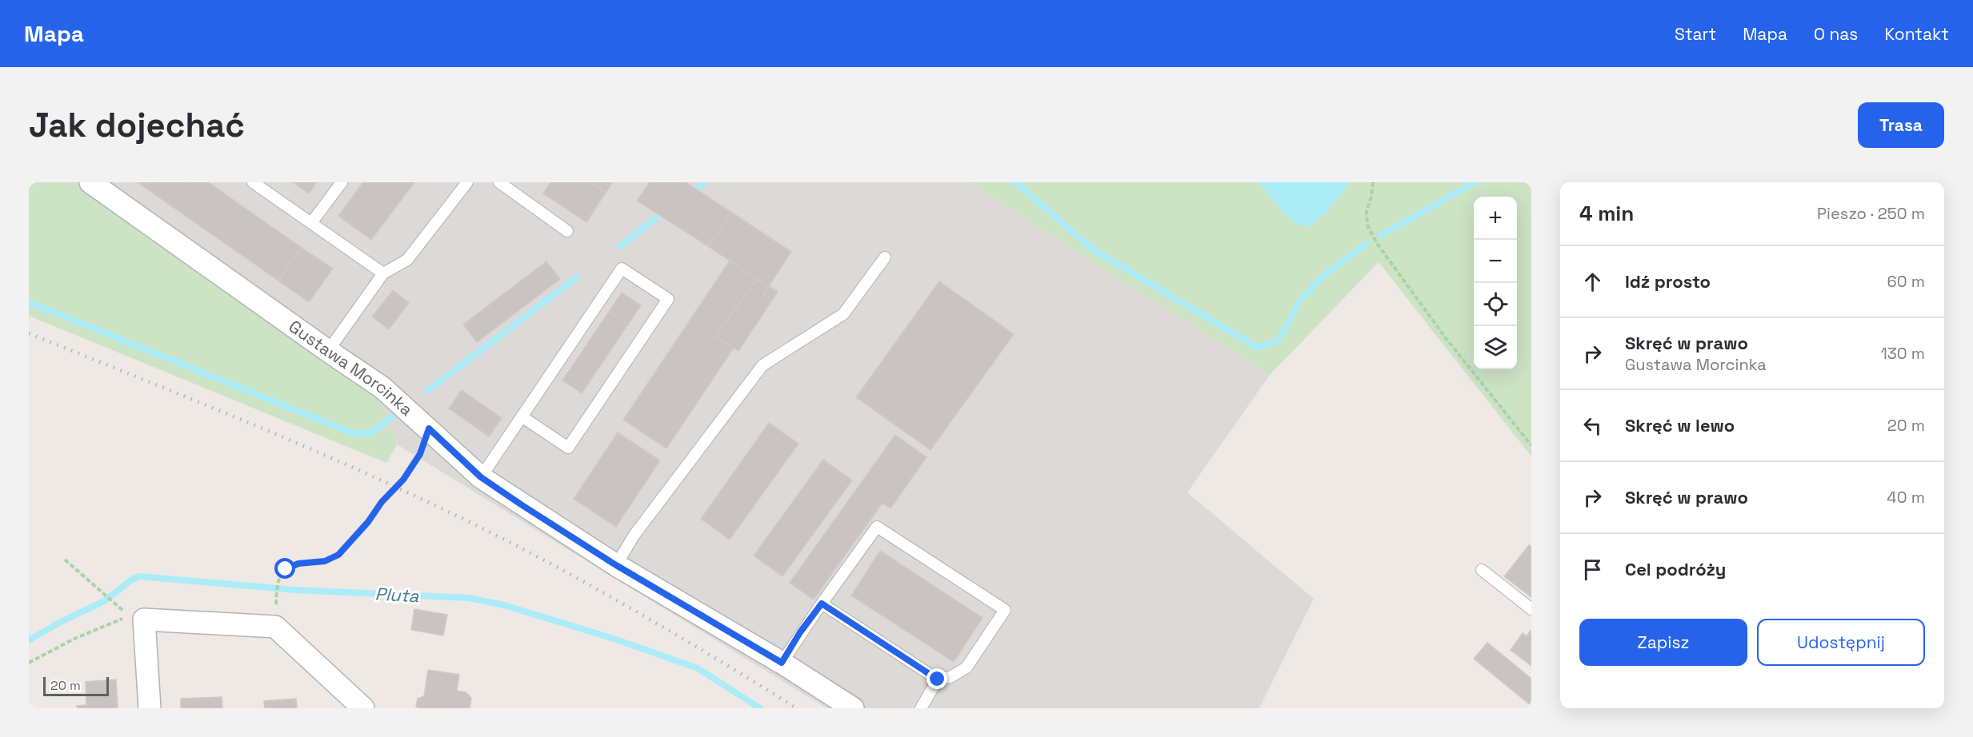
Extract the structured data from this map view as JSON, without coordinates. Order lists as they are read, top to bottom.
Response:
{
  "streets": {
    "street": ["Gustawa Morcinka"]
  },
  "water": ["Pluta"],
  "scale_bar": "20 m",
  "page": {
    "header": "Mapa",
    "nav": [
      "Start",
      "Mapa",
      "O nas",
      "Kontakt"
    ],
    "buttons": [
      "Trasa",
      ["Zapisz", "Udostępnij"]
    ],
    "title": "Jak dojechać",
    "heading": ["4 min", "Pieszo · 250 m"],
    "map_buttons": ["+", "−"],
    "list": [
      ["Idź prosto", "60 m"],
      ["Skręć w prawo", "Gustawa Morcinka", "130 m"],
      ["Skręć w lewo", "20 m"],
      ["Skręć w prawo", "40 m"],
      "Cel podróży"
    ],
    "scale": "20 m"
  }
}
